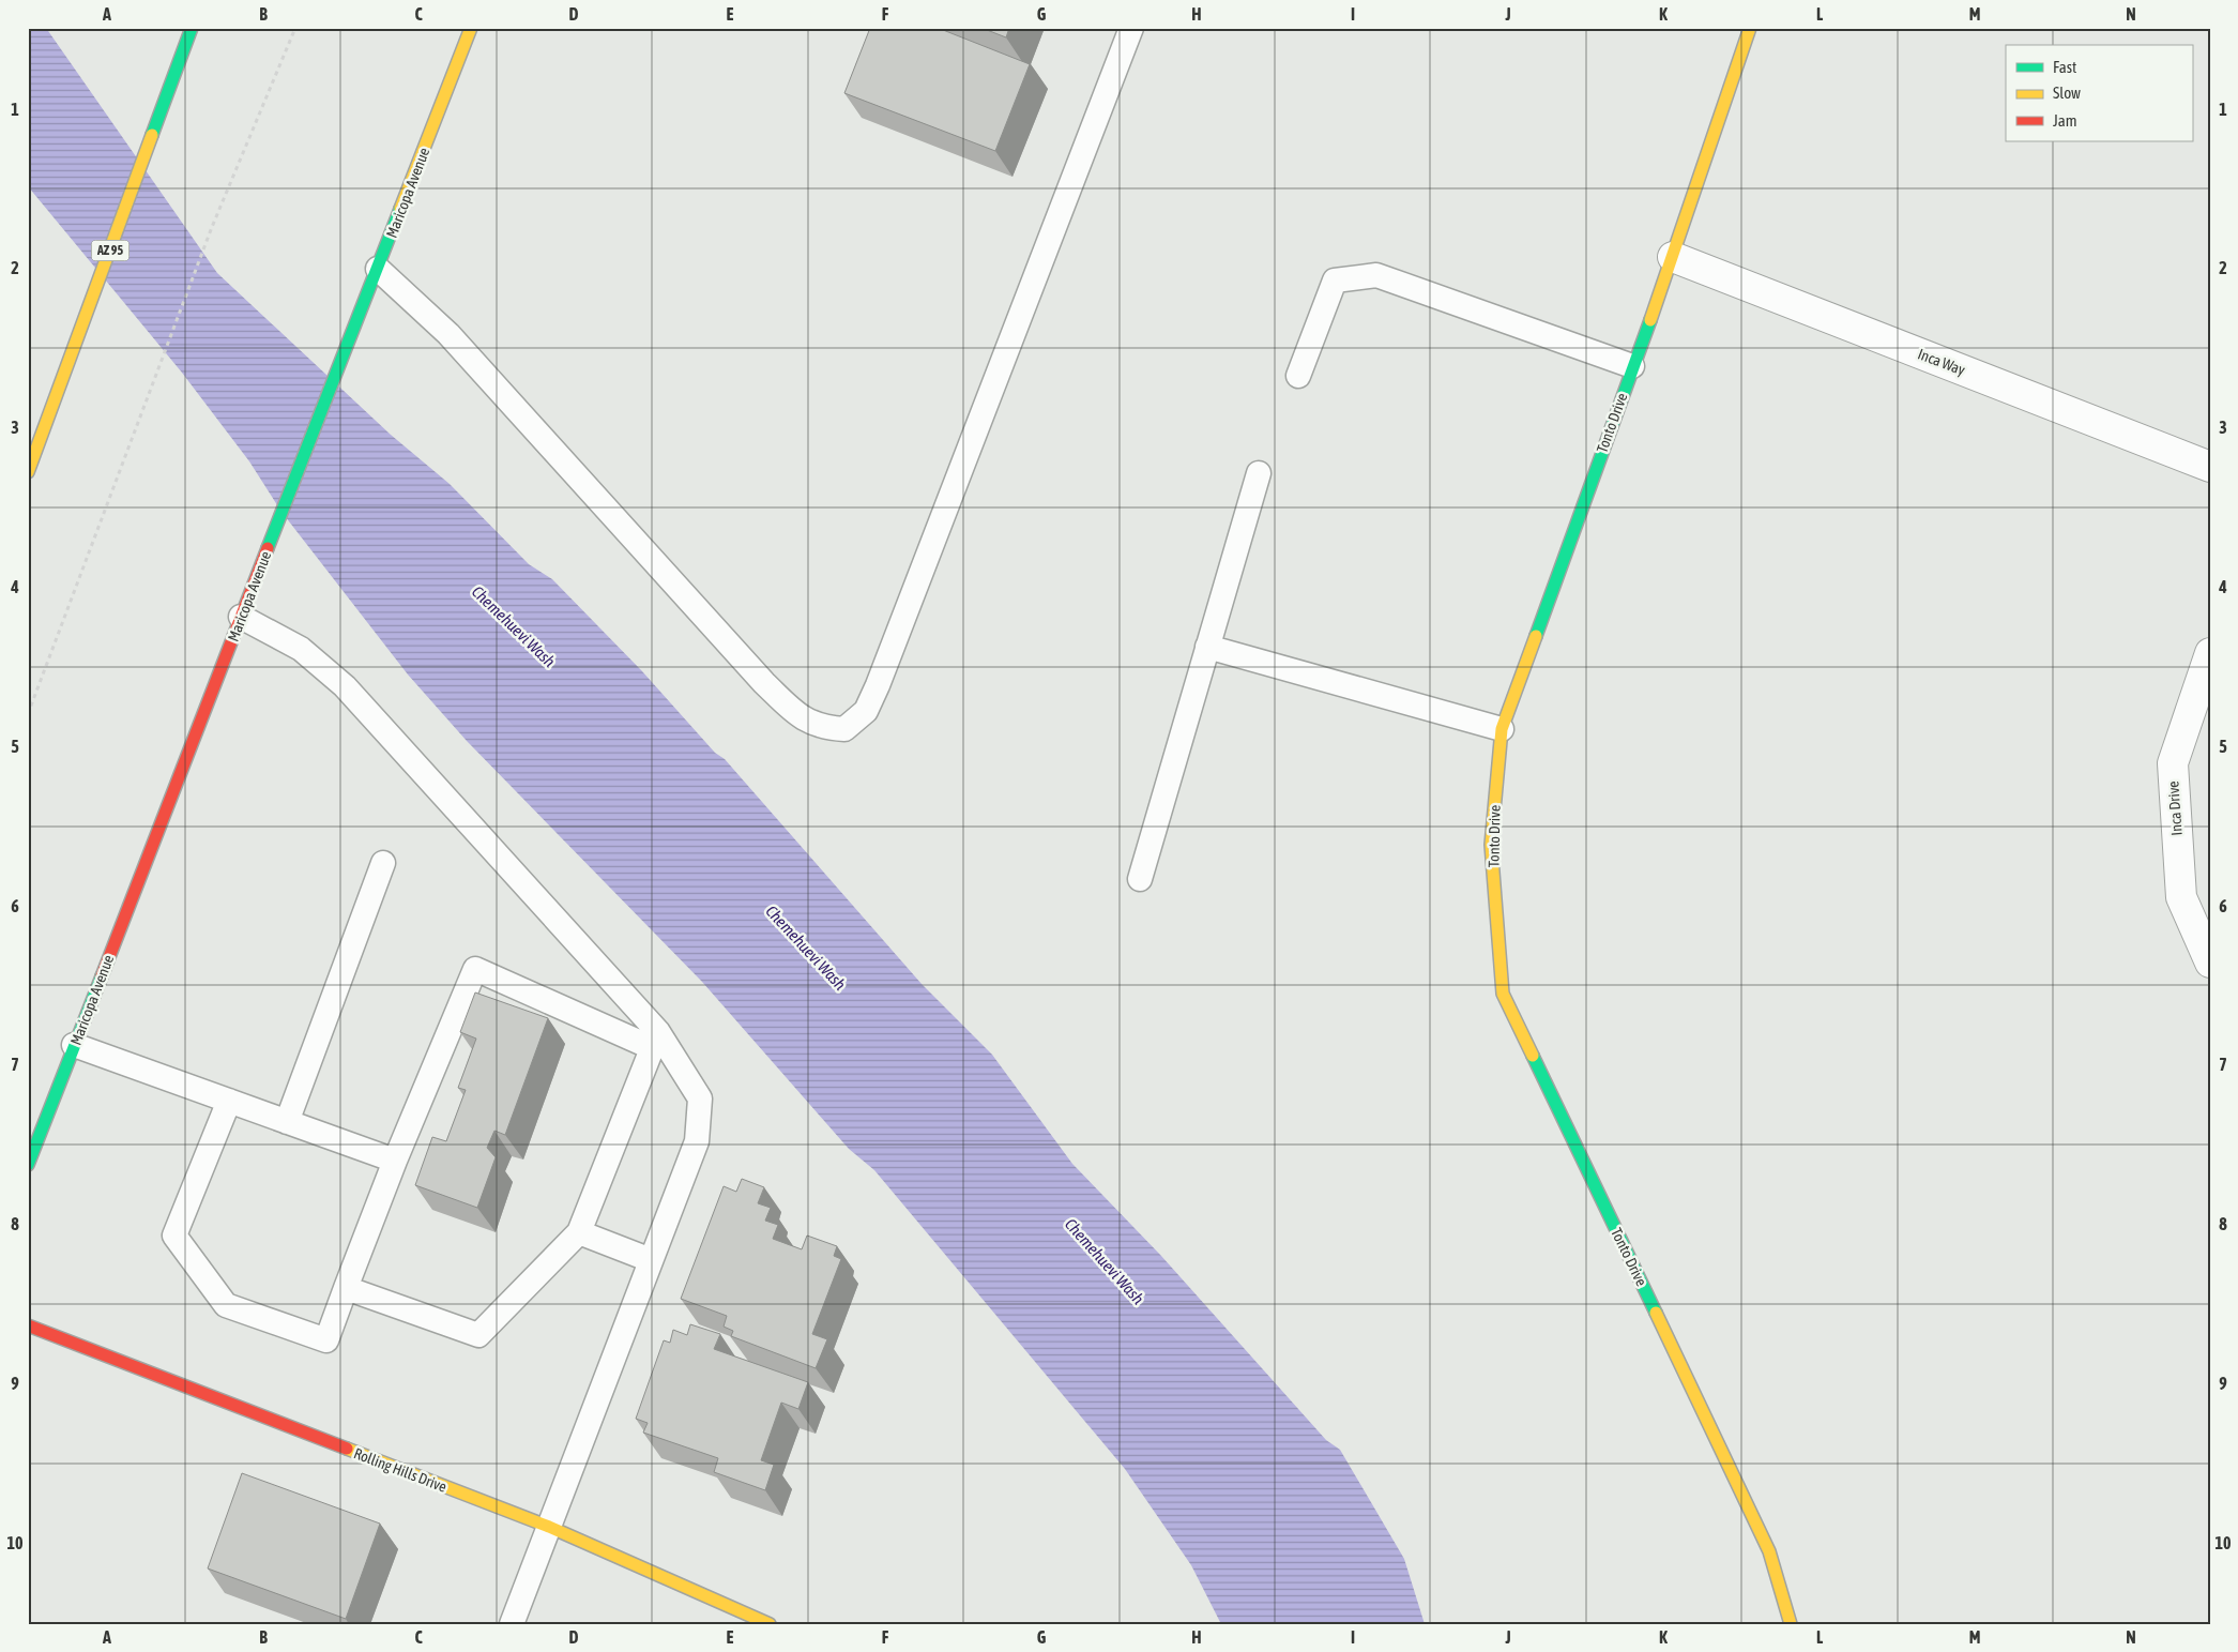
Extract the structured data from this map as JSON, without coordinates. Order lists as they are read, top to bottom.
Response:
{
  "streets": {
    "main road": [
      "Maricopa Avenue",
      "AZ 95",
      "Tonto Drive",
      "Rolling Hills Drive"
    ],
    "street": ["Inca Way", "Inca Drive"]
  },
  "crossings": [
    ["Inca Way", "Tonto Drive"]
  ],
  "water": ["Chemehuevi Wash"],
  "legend": ["Fast", "Slow", "Jam"],
  "grid": {
    "columns": [
      "A",
      "B",
      "C",
      "D",
      "E",
      "F",
      "G",
      "H",
      "I",
      "J",
      "K",
      "L",
      "M",
      "N"
    ],
    "rows": [
      "1",
      "2",
      "3",
      "4",
      "5",
      "6",
      "7",
      "8",
      "9",
      "10"
    ]
  }
}
